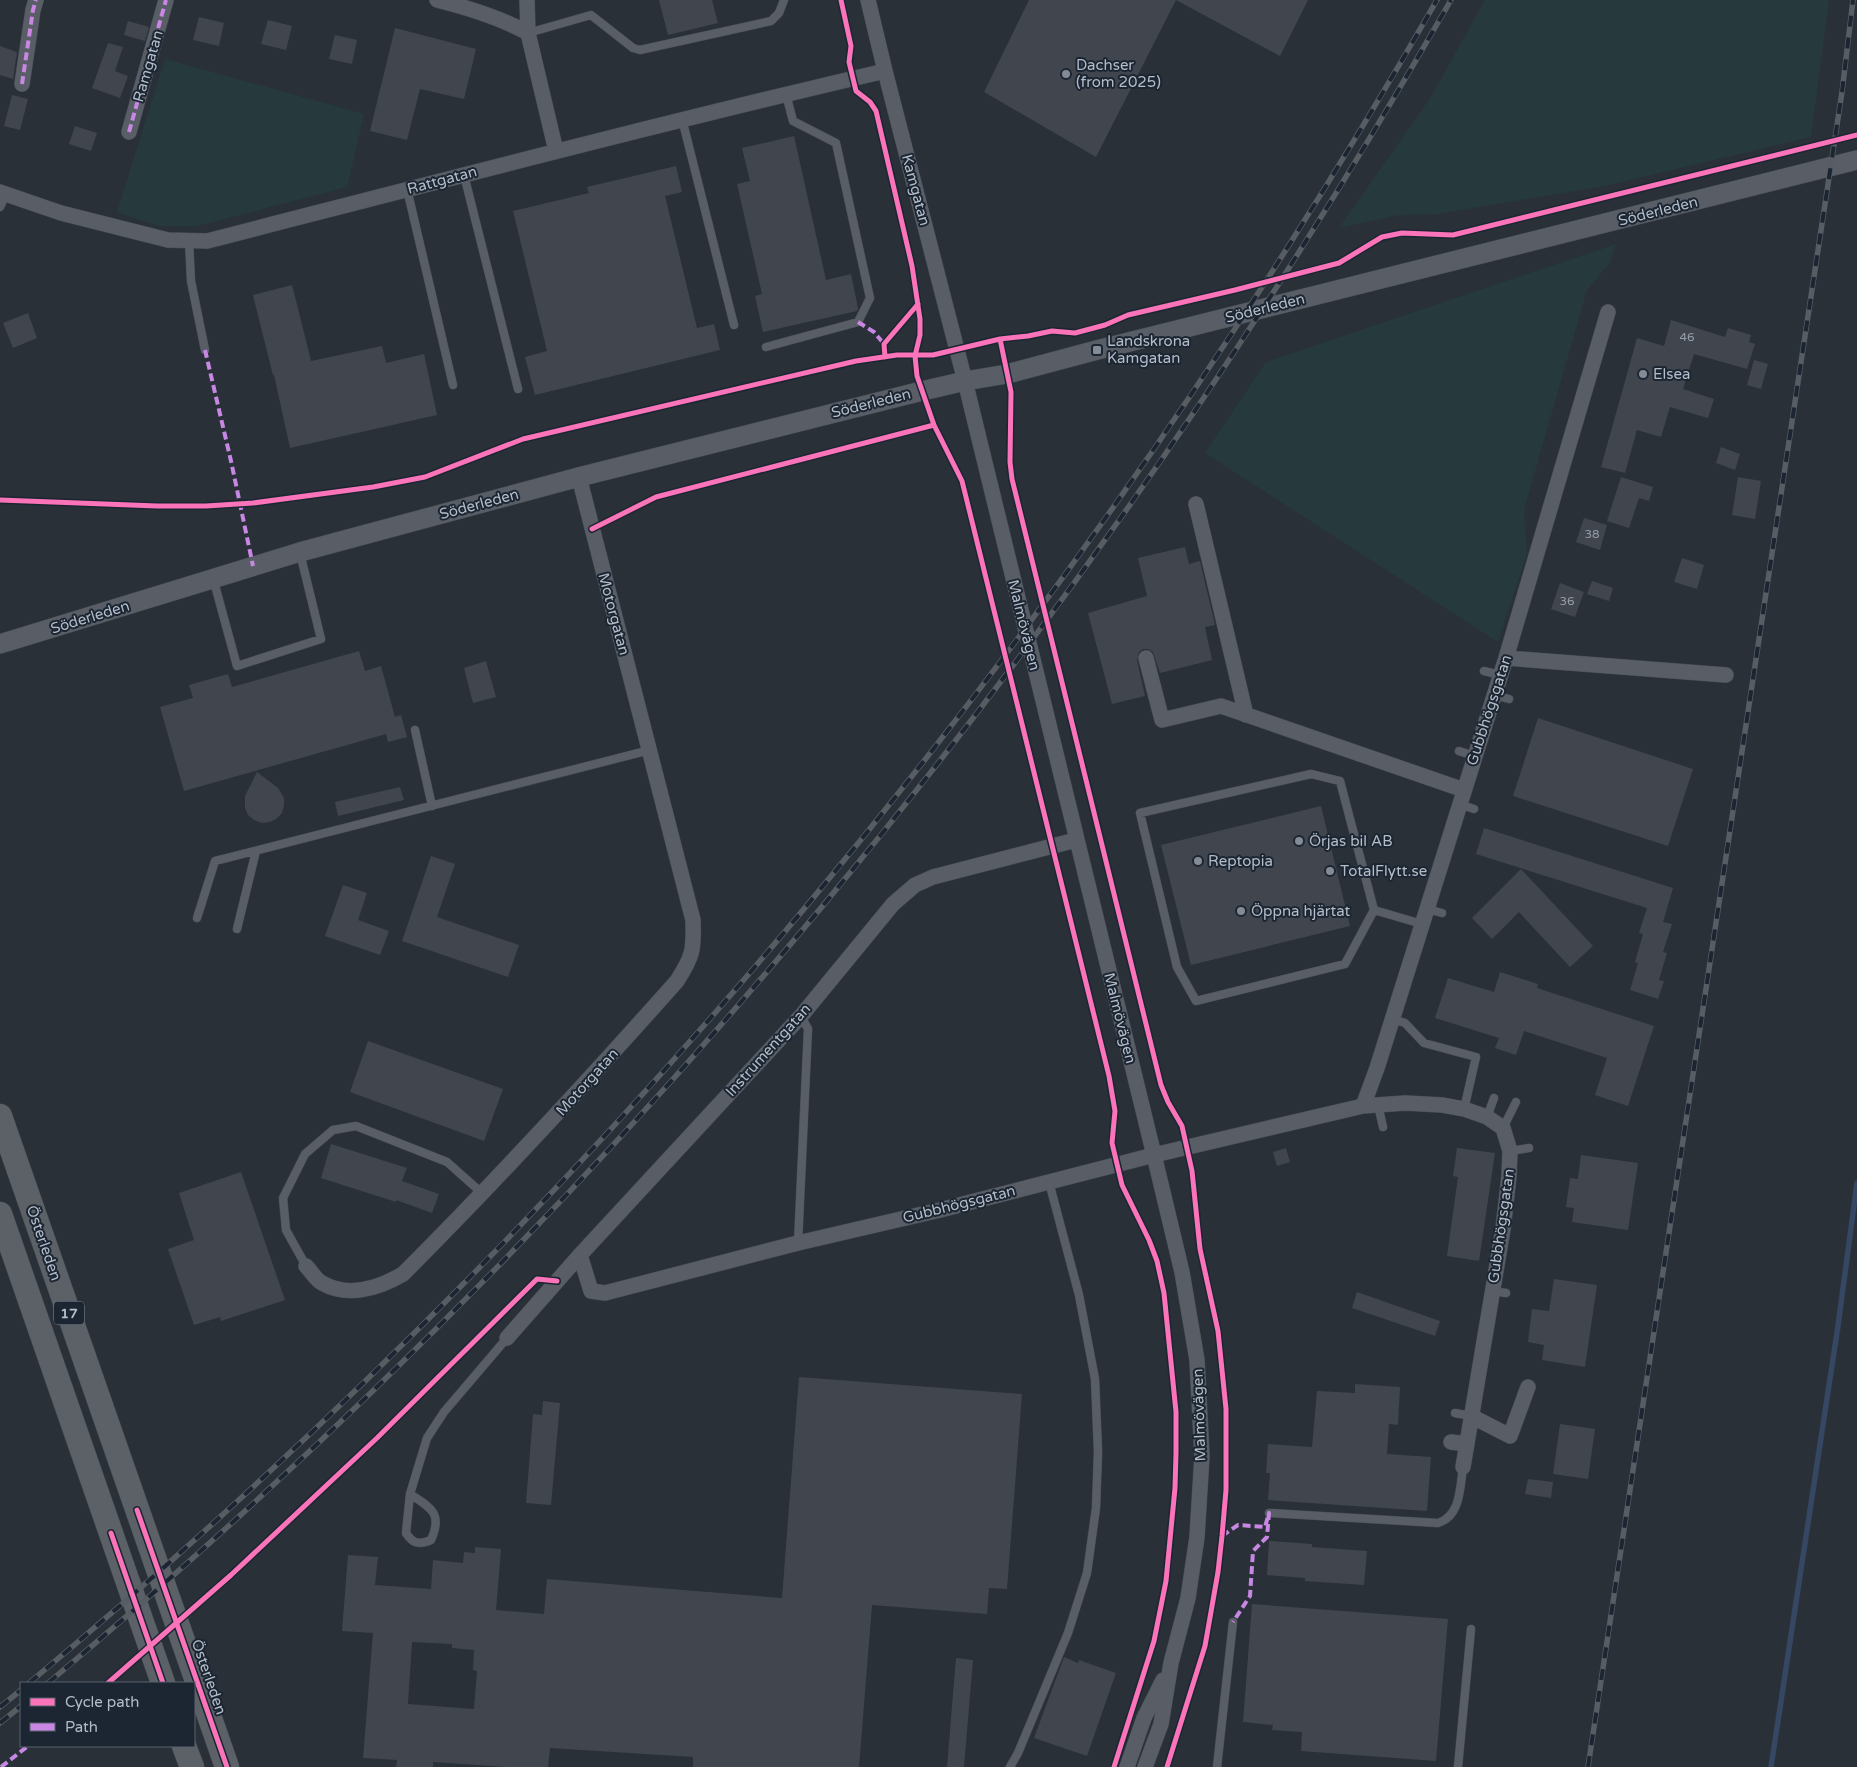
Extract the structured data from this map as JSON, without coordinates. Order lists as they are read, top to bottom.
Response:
{
  "streets": {
    "main road": ["Österleden", "17"],
    "street": [
      "Ramgatan",
      "Rattgatan",
      "Kamgatan",
      "Söderleden",
      "Motorgatan",
      "Malmövägen",
      "Gubbhögsgatan",
      "Instrumentgatan"
    ]
  },
  "crossings": [
    ["Rattgatan", "Kamgatan"],
    ["Kamgatan", "Söderleden"],
    ["Kamgatan", "Malmövägen"],
    ["Söderleden", "Motorgatan"],
    ["Söderleden", "Malmövägen"],
    ["Malmövägen", "Gubbhögsgatan"],
    ["Malmövägen", "Instrumentgatan"],
    ["Gubbhögsgatan", "Instrumentgatan"]
  ],
  "places": {
    "other": [
      "Dachser (from 2025)",
      "Elsea",
      "Örjas bil AB",
      "Reptopia",
      "TotalFlytt.se",
      "Öppna hjärtat"
    ],
    "transit": ["Landskrona Kamgatan"]
  },
  "house_numbers": ["46", "38", "36"],
  "legend": ["Cycle path", "Path"]
}
